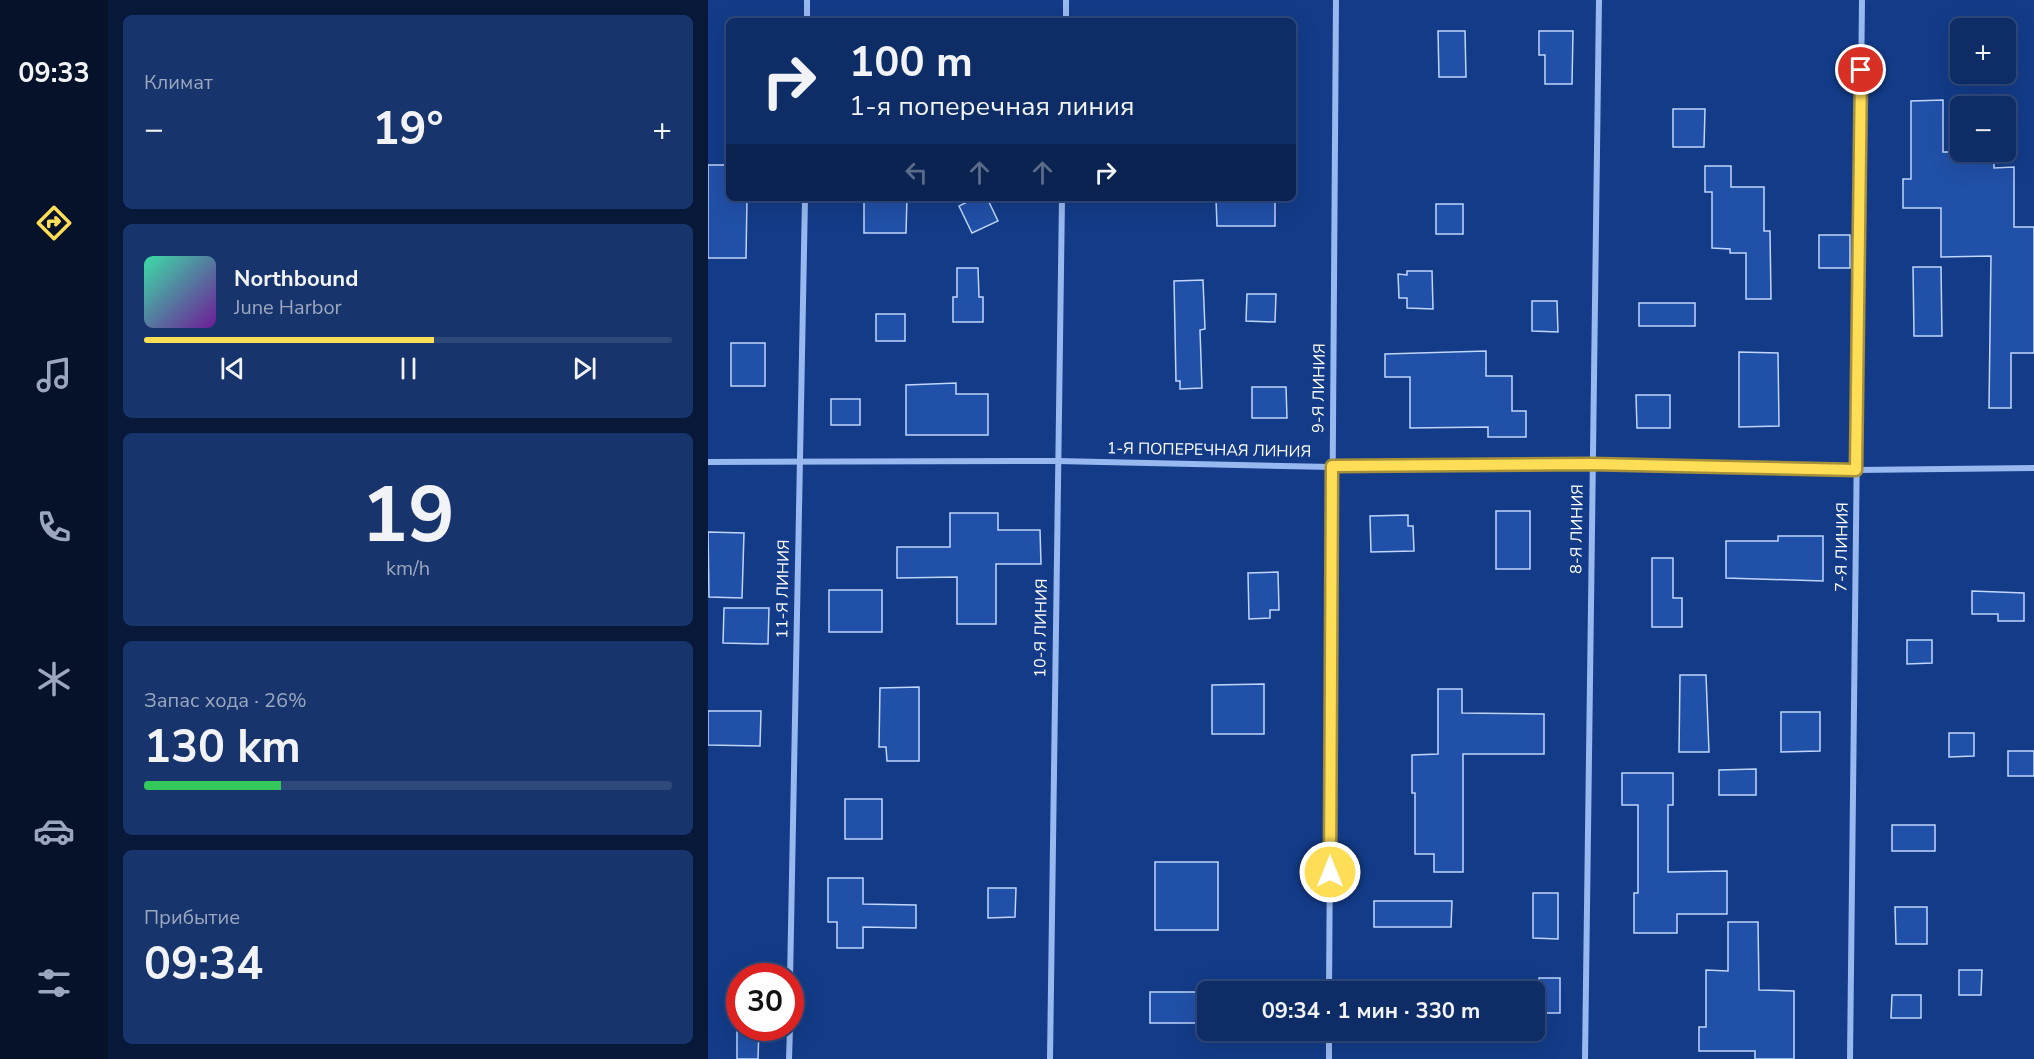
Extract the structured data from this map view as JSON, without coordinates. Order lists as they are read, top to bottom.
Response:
{
  "streets": {
    "street": [
      "9-Я ЛИНИЯ",
      "1-Я ПОПЕРЕЧНАЯ ЛИНИЯ",
      "8-Я ЛИНИЯ",
      "7-Я ЛИНИЯ",
      "11-Я ЛИНИЯ",
      "10-Я ЛИНИЯ"
    ]
  },
  "crossings": [
    ["9-Я ЛИНИЯ", "1-Я ПОПЕРЕЧНАЯ ЛИНИЯ"],
    ["1-Я ПОПЕРЕЧНАЯ ЛИНИЯ", "8-Я ЛИНИЯ"],
    ["1-Я ПОПЕРЕЧНАЯ ЛИНИЯ", "7-Я ЛИНИЯ"],
    ["1-Я ПОПЕРЕЧНАЯ ЛИНИЯ", "11-Я ЛИНИЯ"],
    ["1-Я ПОПЕРЕЧНАЯ ЛИНИЯ", "10-Я ЛИНИЯ"]
  ],
  "page": {
    "tabs": "09:33",
    "tile": [
      "Климат",
      ["19", "km/h"],
      ["Запас хода · 26%", "130 km"],
      ["Прибытие", "09:34"]
    ],
    "map_buttons": ["+", "−"],
    "turn": ["100 m", "1-я поперечная линия"],
    "heat": ["−", "19°", "+"],
    "song": ["Northbound", "June Harbor"],
    "limit": "30",
    "trip": "09:34 · 1 мин · 330 m"
  }
}
